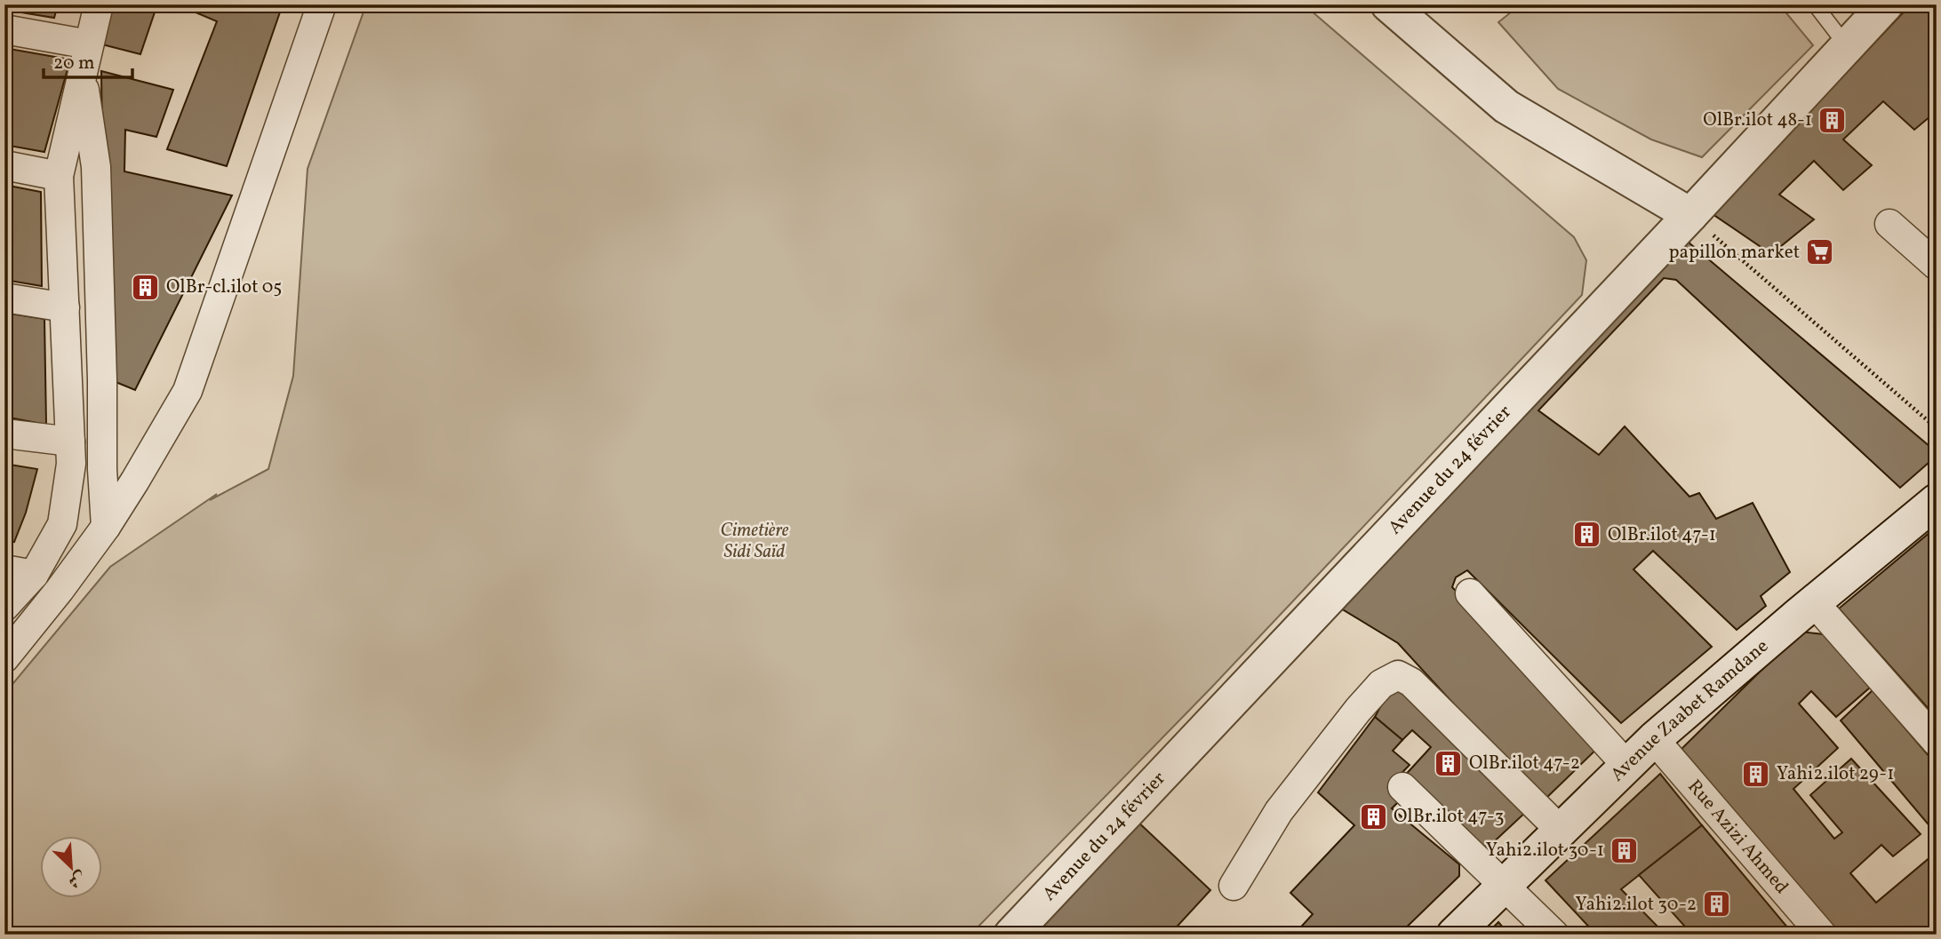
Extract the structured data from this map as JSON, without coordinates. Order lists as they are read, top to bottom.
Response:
{
  "streets": {
    "street": ["Avenue du 24 février", "Avenue Zaabet Ramdane", "Rue Azizi Ahmed"]
  },
  "crossings": [
    ["Avenue Zaabet Ramdane", "Rue Azizi Ahmed"]
  ],
  "parks": ["Cimetière Sidi Saïd"],
  "places": {
    "building": [
      "OlBr.ilot 48-1",
      "OlBr-cl.ilot 05",
      "OlBr.ilot 47-1",
      "OlBr.ilot 47-2",
      "Yahi2.ilot 29-1",
      "OlBr.ilot 47-3",
      "Yahi2.ilot 30-1",
      "Yahi2.ilot 30-2"
    ],
    "supermarket": ["papillon market"]
  },
  "scale_bar": "20 m",
  "north": "bottom right"
}
